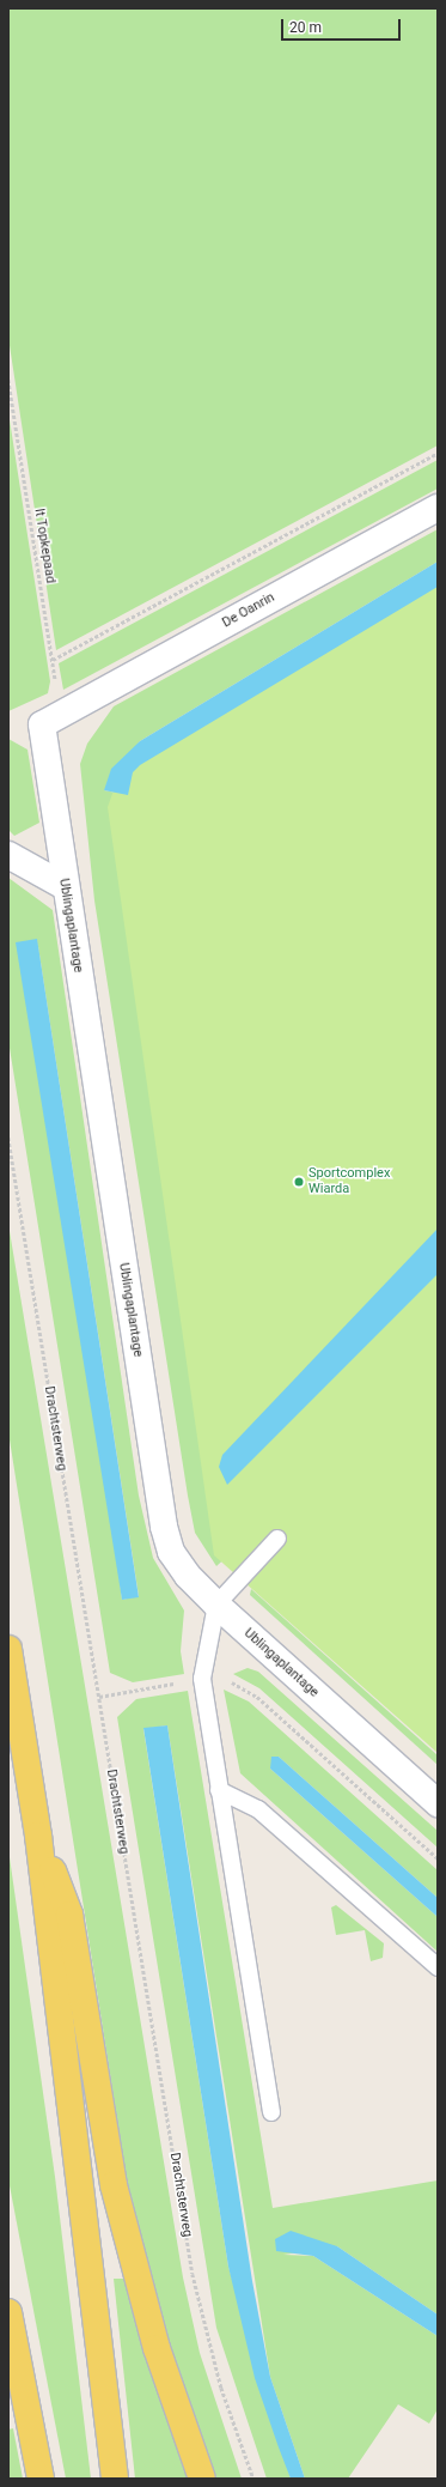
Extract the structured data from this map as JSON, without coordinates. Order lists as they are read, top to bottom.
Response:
{
  "streets": {
    "street": ["De Oanrin", "Ublingaplantage"],
    "path": ["It Topkepaad", "Drachtsterweg"]
  },
  "crossings": [
    ["It Topkepaad", "De Oanrin"],
    ["It Topkepaad", "Ublingaplantage"],
    ["De Oanrin", "Ublingaplantage"]
  ],
  "places": ["Sportcomplex Wiarda"],
  "scale_bar": "20 m"
}
